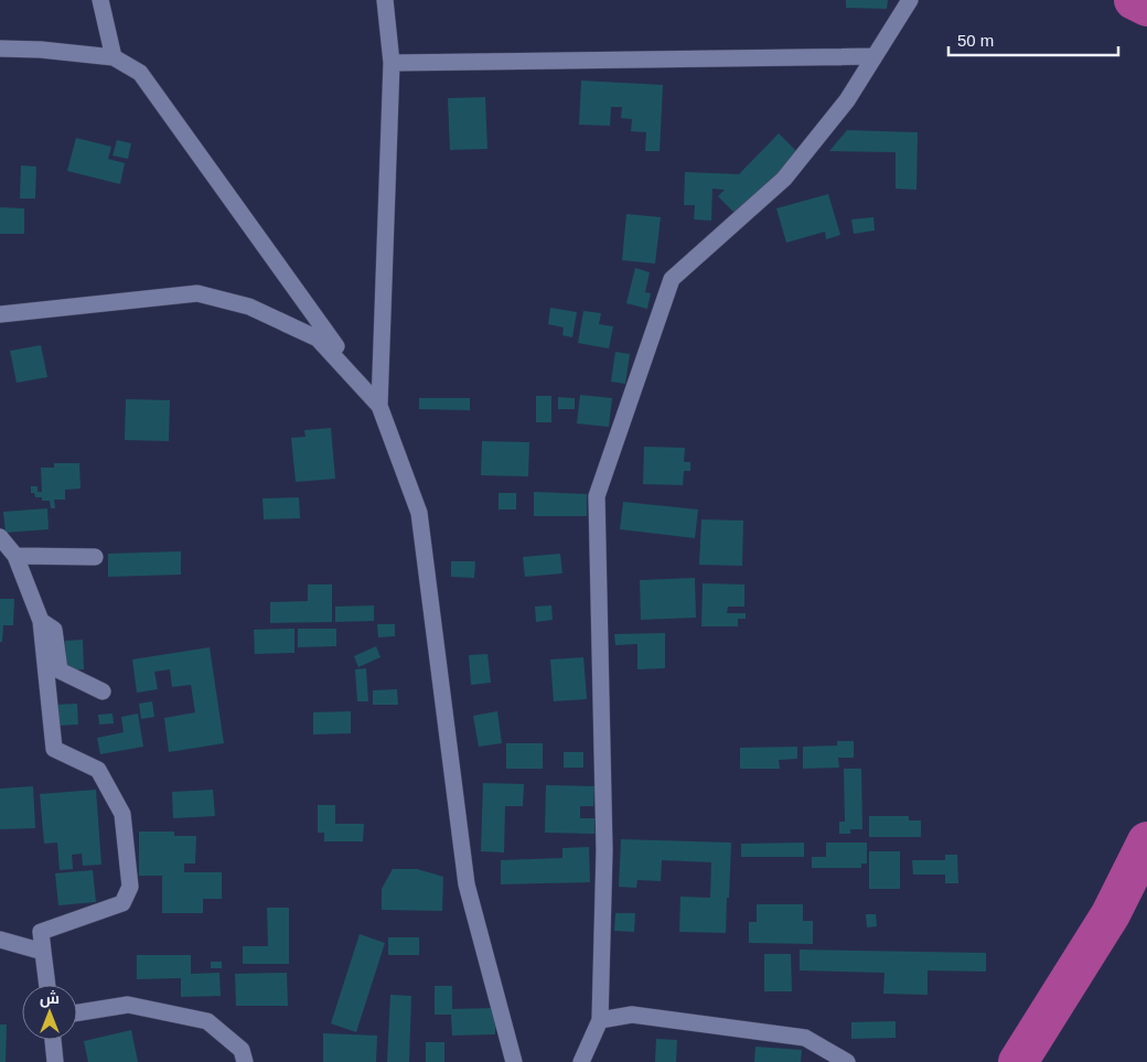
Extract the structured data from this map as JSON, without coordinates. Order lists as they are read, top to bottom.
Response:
{
  "scale_bar": "50 m",
  "north": "top"
}
